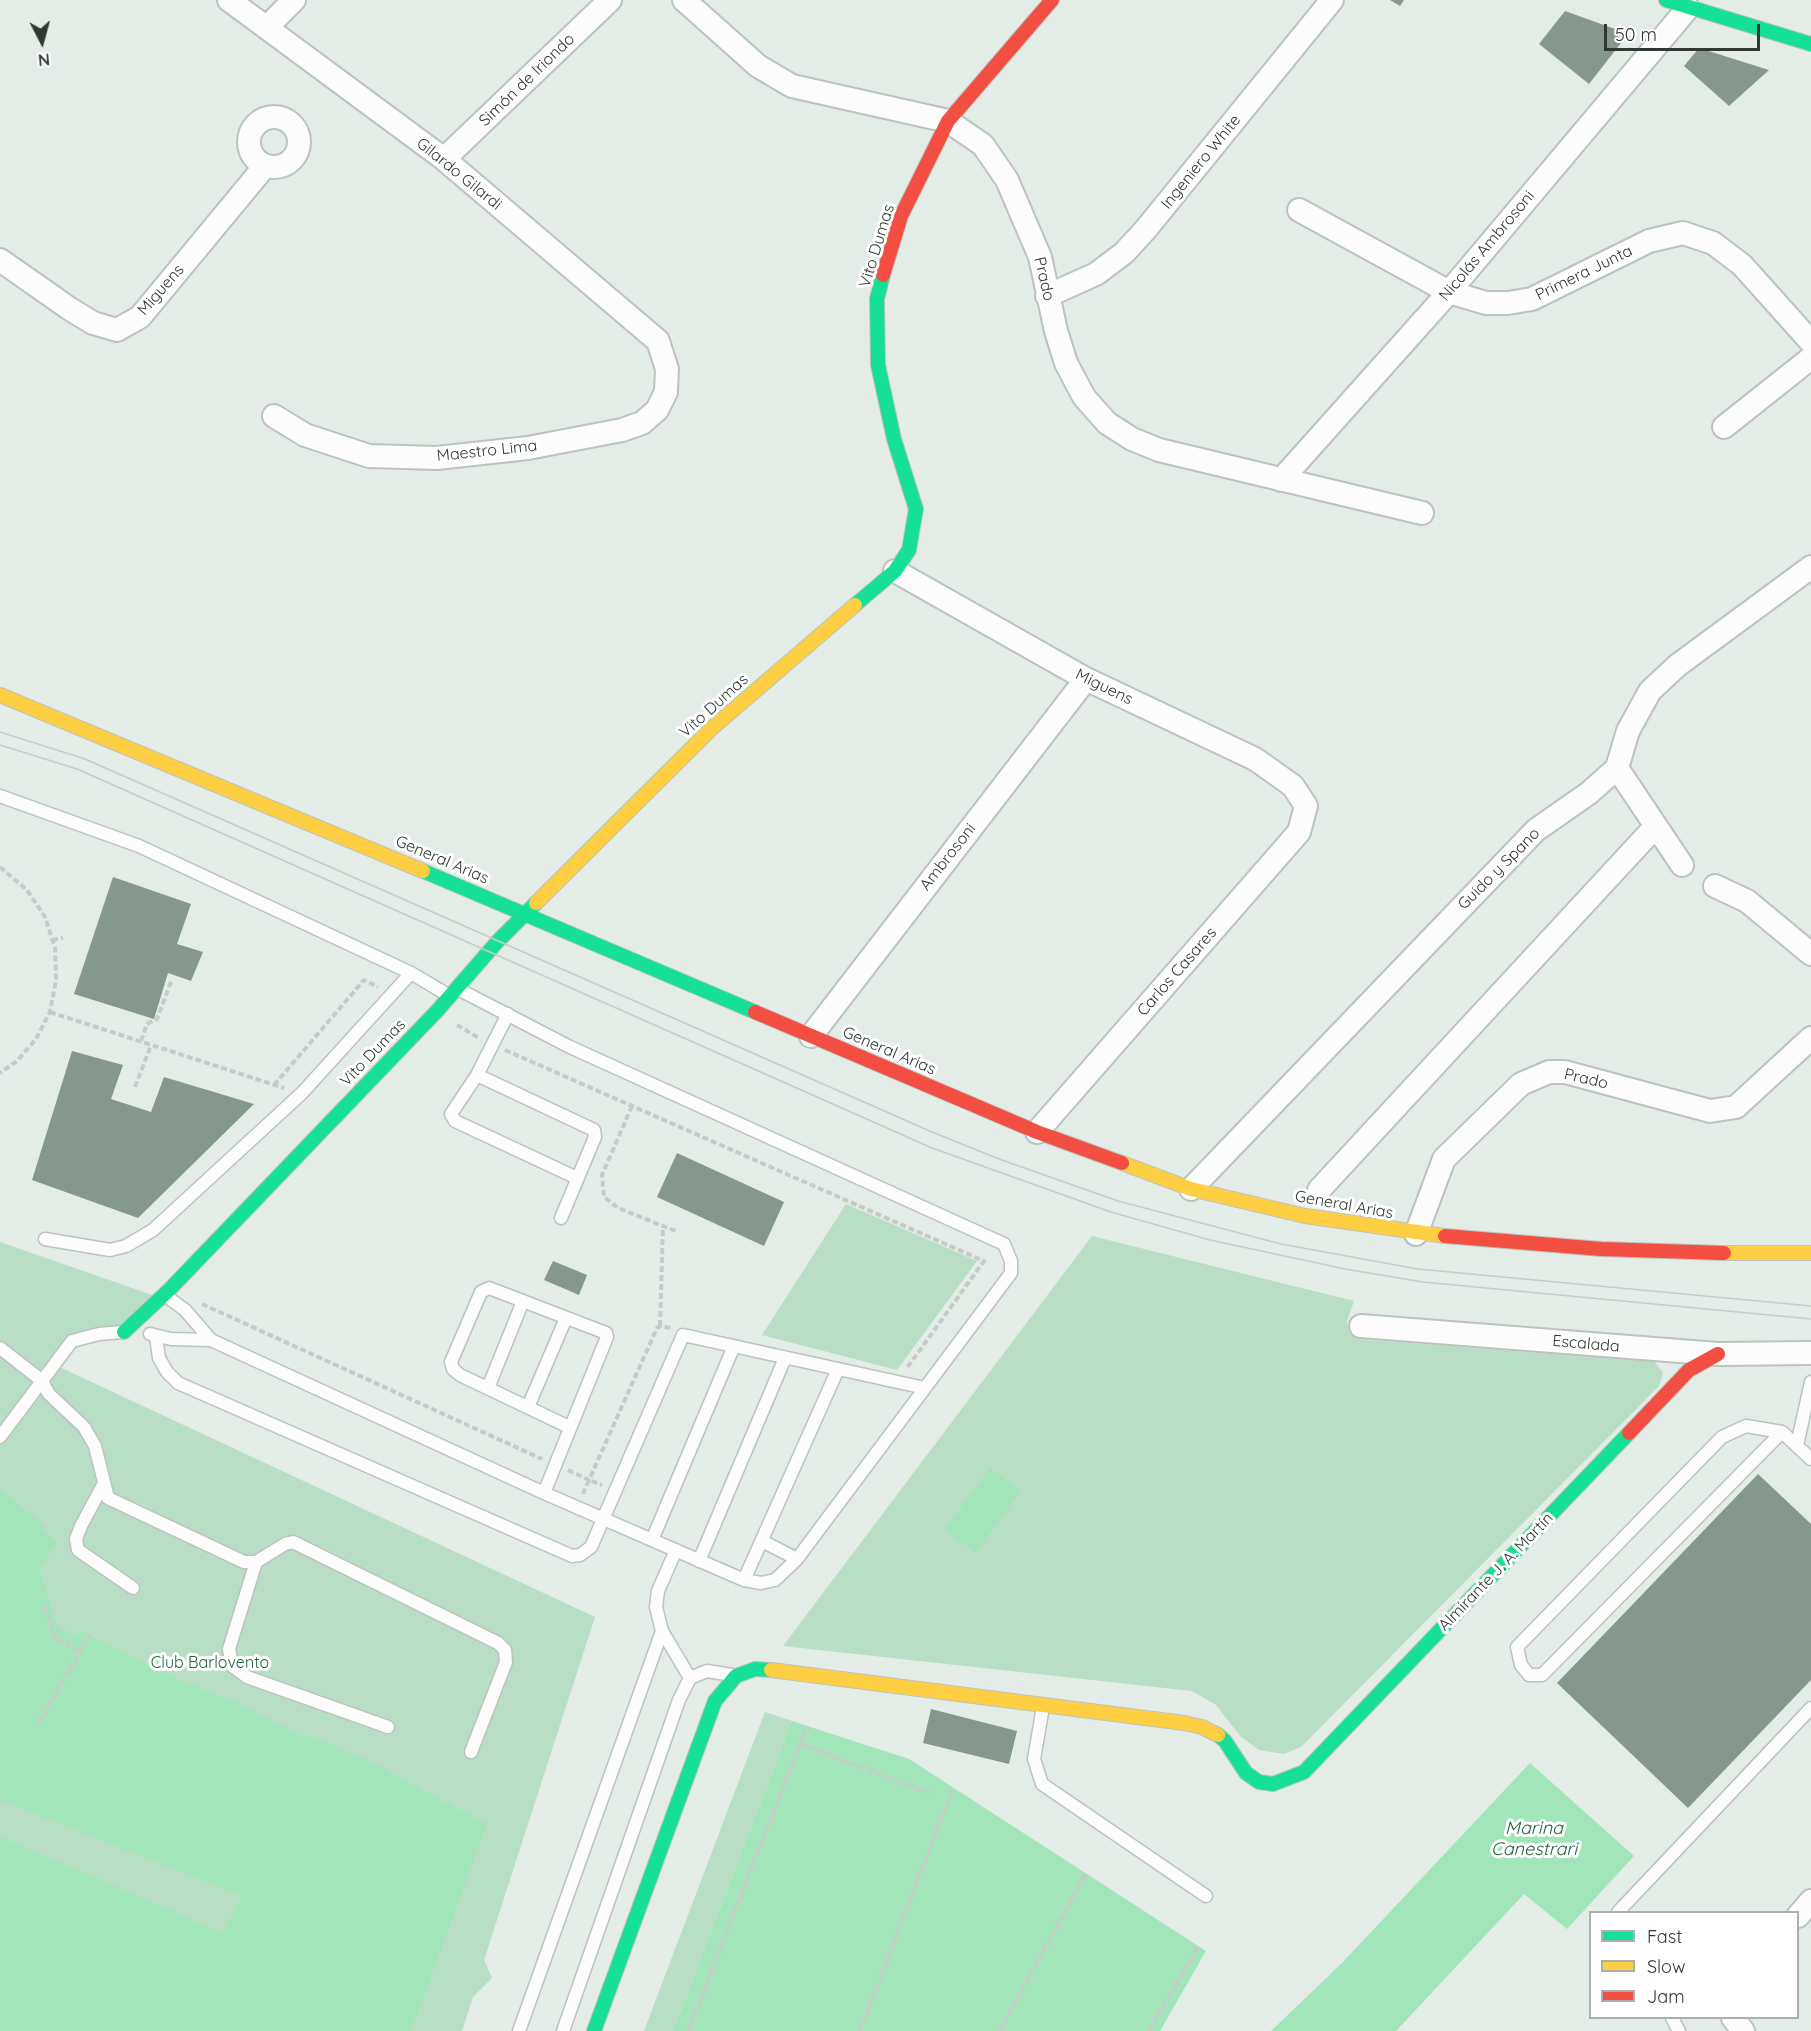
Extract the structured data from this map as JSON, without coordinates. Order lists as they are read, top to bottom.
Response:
{
  "streets": {
    "street": [
      "Simón de Iriondo",
      "Ingeniero White",
      "Gilardo Gilardi",
      "Vito Dumas",
      "Nicolás Ambrosoni",
      "Primera Junta",
      "Prado",
      "Miguens",
      "Maestro Lima",
      "Ambrosoni",
      "General Arias",
      "Guido y Spano",
      "Carlos Casares",
      "Escalada",
      "Almirante J. A. Martín"
    ]
  },
  "crossings": [
    ["Simón de Iriondo", "Gilardo Gilardi"],
    ["Ingeniero White", "Prado"],
    ["Gilardo Gilardi", "Maestro Lima"],
    ["Vito Dumas", "Prado"],
    ["Vito Dumas", "Miguens"],
    ["Vito Dumas", "General Arias"],
    ["Nicolás Ambrosoni", "Primera Junta"],
    ["Nicolás Ambrosoni", "Prado"],
    ["Prado", "General Arias"],
    ["Miguens", "Ambrosoni"],
    ["Miguens", "Carlos Casares"],
    ["Ambrosoni", "General Arias"],
    ["General Arias", "Guido y Spano"],
    ["General Arias", "Carlos Casares"],
    ["Escalada", "Almirante J. A. Martín"]
  ],
  "water": ["Marina Canestrari"],
  "parks": ["Club Barlovento"],
  "legend": ["Fast", "Slow", "Jam"],
  "scale_bar": "50 m",
  "north": "bottom"
}
